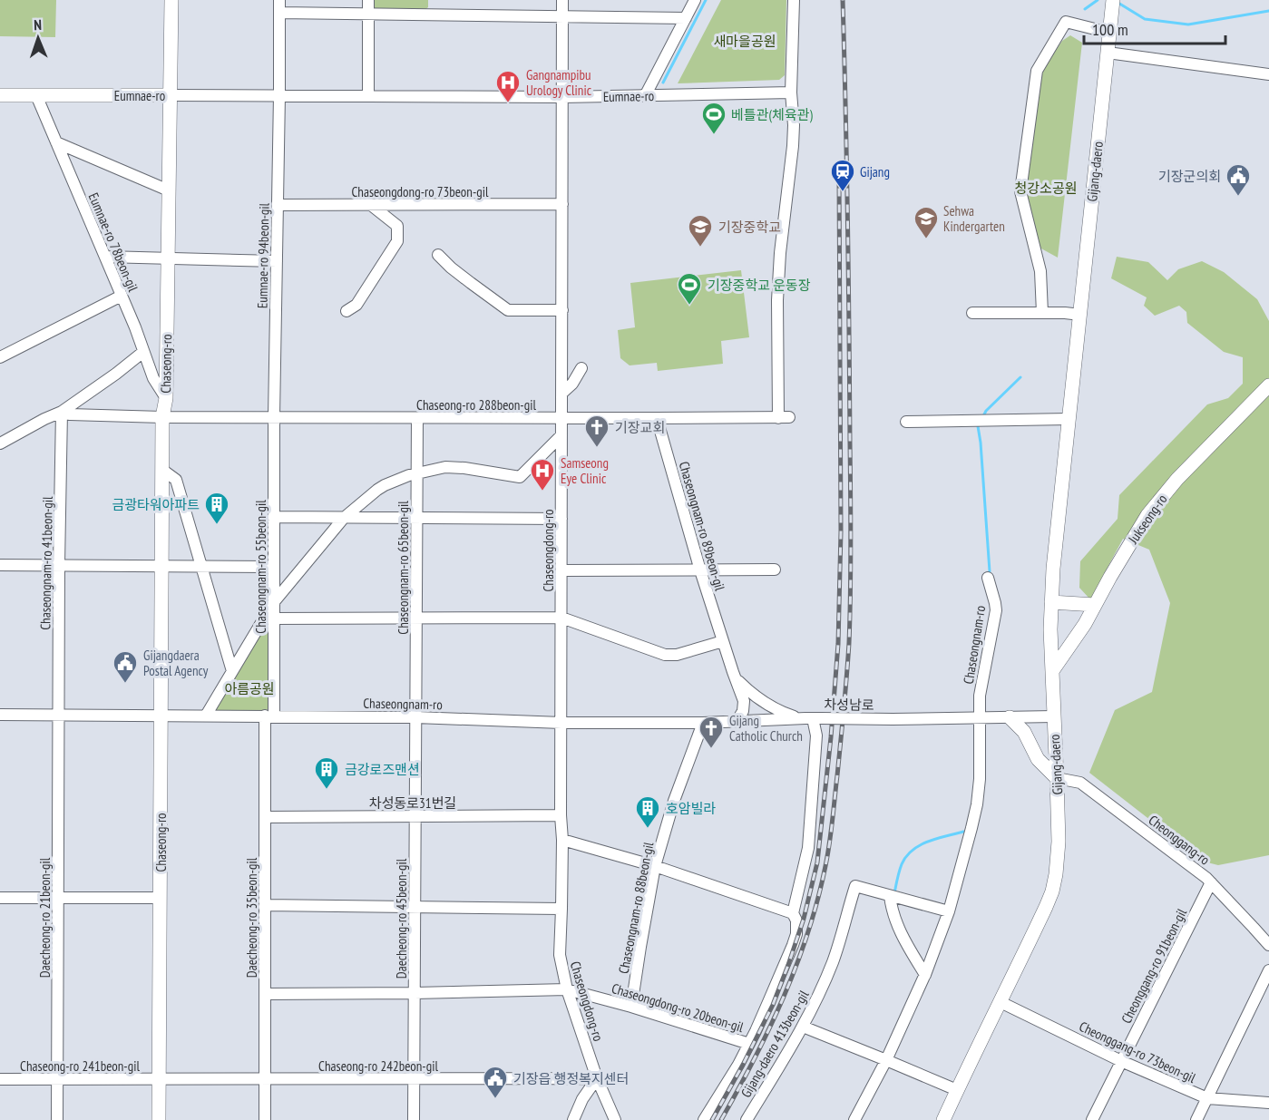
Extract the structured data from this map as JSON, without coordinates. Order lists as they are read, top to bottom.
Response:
{
  "streets": {
    "main road": [
      "Eumnae-ro",
      "Gijang-daero",
      "Chaseong-ro",
      "Jukseong-ro"
    ],
    "street": [
      "Chaseongdong-ro 73beon-gil",
      "Eumnae-ro 78beon-gil",
      "Eumnae-ro 94beon-gil",
      "Chaseong-ro 288beon-gil",
      "Chaseongnam-ro 89beon-gil",
      "Chaseongdong-ro",
      "Chaseongnam-ro 41beon-gil",
      "Chaseongnam-ro 55beon-gil",
      "Chaseongnam-ro 65beon-gil",
      "Chaseongnam-ro",
      "차성남로",
      "차성동로31번길",
      "Cheonggang-ro",
      "Chaseongnam-ro 88beon-gil",
      "Daecheong-ro 21beon-gil",
      "Daecheong-ro 35beon-gil",
      "Daecheong-ro 45beon-gil",
      "Cheonggang-ro 91beon-gil",
      "Chaseongdong-ro 20beon-gil",
      "Gijang-daero 413beon-gil",
      "Cheonggang-ro 73beon-gil",
      "Chaseong-ro 241beon-gil",
      "Chaseong-ro 242beon-gil"
    ]
  },
  "crossings": [
    ["Eumnae-ro", "Eumnae-ro 78beon-gil"],
    ["Eumnae-ro", "Eumnae-ro 94beon-gil"],
    ["Eumnae-ro", "Chaseong-ro"],
    ["Eumnae-ro", "Chaseong-ro 288beon-gil"],
    ["Eumnae-ro", "Chaseongdong-ro"],
    ["Gijang-daero", "Jukseong-ro"],
    ["Gijang-daero", "Cheonggang-ro"],
    ["Gijang-daero", "Cheonggang-ro 73beon-gil"],
    ["Chaseongdong-ro 73beon-gil", "Eumnae-ro 94beon-gil"],
    ["Chaseongdong-ro 73beon-gil", "Chaseongdong-ro"],
    ["Eumnae-ro 78beon-gil", "Chaseong-ro"],
    ["Eumnae-ro 94beon-gil", "Chaseong-ro 288beon-gil"],
    ["Eumnae-ro 94beon-gil", "Chaseongnam-ro 55beon-gil"],
    ["Chaseong-ro", "Chaseong-ro 288beon-gil"],
    ["Chaseong-ro", "Chaseongnam-ro"],
    ["Chaseong-ro", "Chaseong-ro 241beon-gil"],
    ["Chaseong-ro", "Chaseong-ro 242beon-gil"],
    ["Chaseong-ro 288beon-gil", "Chaseongnam-ro 89beon-gil"],
    ["Chaseong-ro 288beon-gil", "Chaseongdong-ro"],
    ["Chaseong-ro 288beon-gil", "Chaseongnam-ro 41beon-gil"],
    ["Chaseong-ro 288beon-gil", "Chaseongnam-ro 55beon-gil"],
    ["Chaseong-ro 288beon-gil", "Chaseongnam-ro 65beon-gil"],
    ["Chaseongnam-ro 89beon-gil", "Chaseongnam-ro"],
    ["Chaseongdong-ro", "Chaseongnam-ro"],
    ["Chaseongdong-ro", "차성동로31번길"],
    ["Chaseongdong-ro", "Chaseongdong-ro 20beon-gil"],
    ["Chaseongdong-ro", "Chaseong-ro 242beon-gil"],
    ["Chaseongnam-ro 41beon-gil", "Chaseongnam-ro"],
    ["Chaseongnam-ro 41beon-gil", "Daecheong-ro 21beon-gil"],
    ["Chaseongnam-ro 55beon-gil", "Chaseongnam-ro"],
    ["Chaseongnam-ro 55beon-gil", "Daecheong-ro 35beon-gil"],
    ["Chaseongnam-ro 65beon-gil", "Chaseongnam-ro"],
    ["Chaseongnam-ro 65beon-gil", "Daecheong-ro 45beon-gil"],
    ["Chaseongnam-ro", "차성남로"],
    ["Chaseongnam-ro", "Chaseongnam-ro 88beon-gil"],
    ["Chaseongnam-ro", "Daecheong-ro 21beon-gil"],
    ["Chaseongnam-ro", "Daecheong-ro 35beon-gil"],
    ["Chaseongnam-ro", "Daecheong-ro 45beon-gil"],
    ["차성동로31번길", "Daecheong-ro 35beon-gil"],
    ["차성동로31번길", "Daecheong-ro 45beon-gil"],
    ["Cheonggang-ro", "Cheonggang-ro 91beon-gil"],
    ["Chaseongnam-ro 88beon-gil", "Chaseongdong-ro 20beon-gil"],
    ["Daecheong-ro 21beon-gil", "Chaseong-ro 241beon-gil"],
    ["Daecheong-ro 35beon-gil", "Chaseongdong-ro 20beon-gil"],
    ["Daecheong-ro 35beon-gil", "Chaseong-ro 242beon-gil"],
    ["Daecheong-ro 45beon-gil", "Chaseongdong-ro 20beon-gil"],
    ["Daecheong-ro 45beon-gil", "Chaseong-ro 242beon-gil"],
    ["Cheonggang-ro 91beon-gil", "Cheonggang-ro 73beon-gil"],
    ["Chaseong-ro 241beon-gil", "Chaseong-ro 242beon-gil"]
  ],
  "parks": ["새마을공원", "청강소공원", "아름공원"],
  "places": {
    "hospital": ["Gangnampibu Urology Clinic", "Samseong Eye Clinic"],
    "sports": ["베틀관(체육관)", "기장중학교 운동장"],
    "station": ["Gijang"],
    "public building": ["기장군의회", "Gijangdaera Postal Agency", "기장읍 행정복지센터"],
    "school or university": ["Sehwa Kindergarten", "기장중학교"],
    "church": ["기장교회", "Gijang Catholic Church"],
    "building": ["금광타워아파트", "금강로즈맨션", "호암빌라"]
  },
  "scale_bar": "100 m",
  "north": "top"
}
